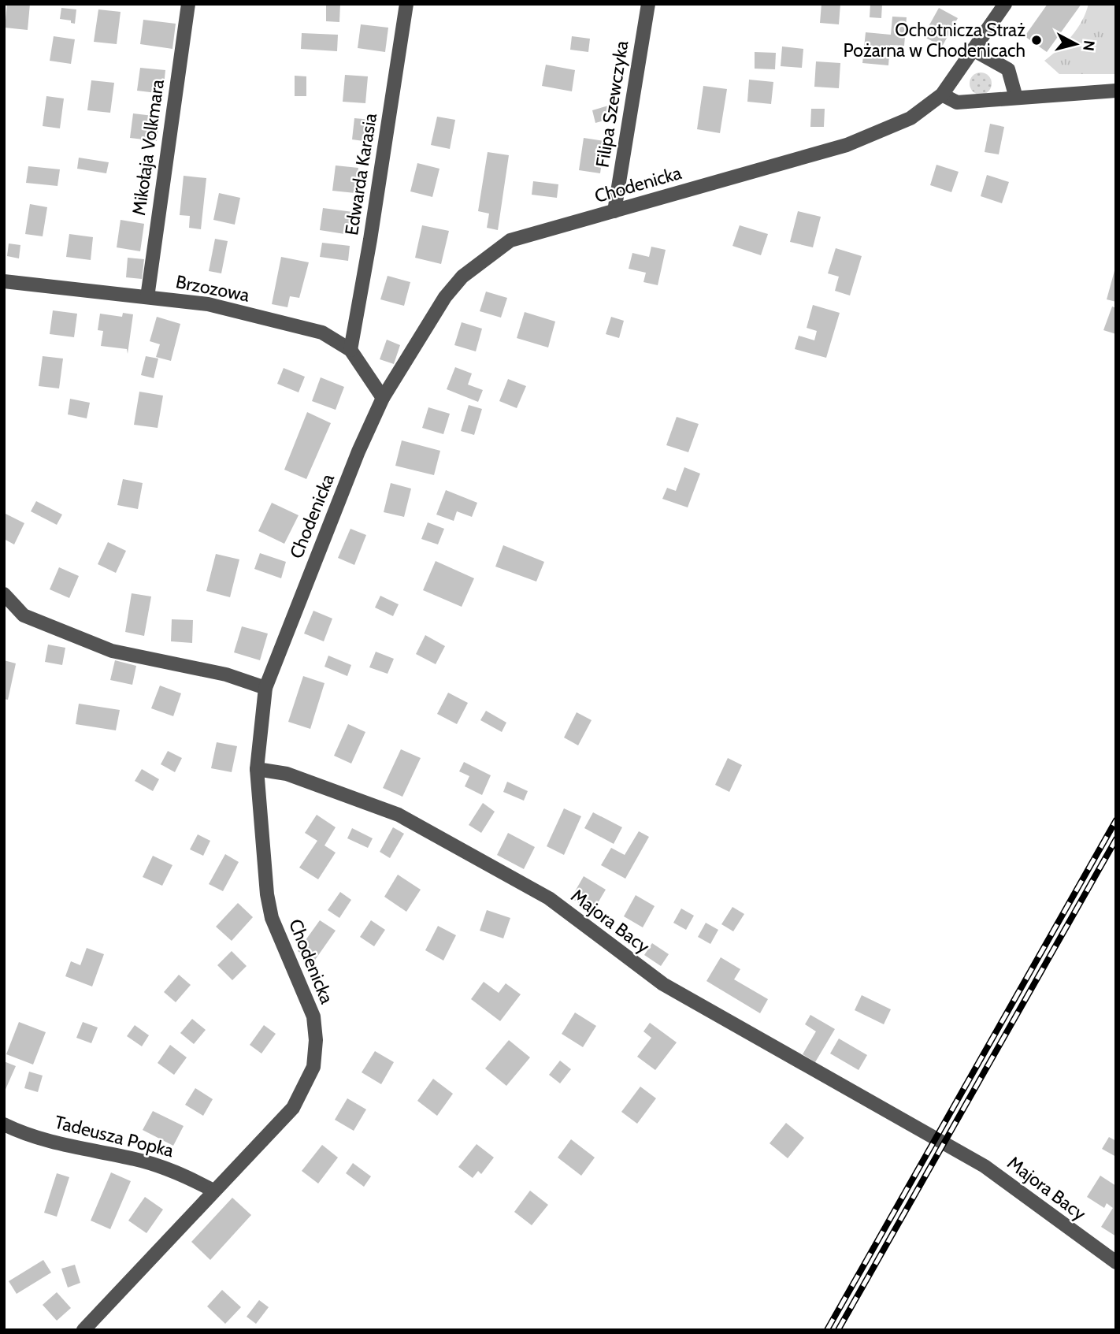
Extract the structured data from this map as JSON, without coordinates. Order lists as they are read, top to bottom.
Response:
{
  "streets": {
    "street": [
      "Filipa Szewczyka",
      "Mikołaja Volkmara",
      "Edwarda Karasia",
      "Chodenicka",
      "Brzozowa",
      "Majora Bacy",
      "Tadeusza Popka"
    ]
  },
  "crossings": [
    ["Filipa Szewczyka", "Chodenicka"],
    ["Mikołaja Volkmara", "Brzozowa"],
    ["Edwarda Karasia", "Brzozowa"],
    ["Chodenicka", "Brzozowa"],
    ["Chodenicka", "Majora Bacy"],
    ["Chodenicka", "Tadeusza Popka"]
  ],
  "places": ["Ochotnicza Straż Pożarna w Chodenicach"],
  "north": "right"
}
